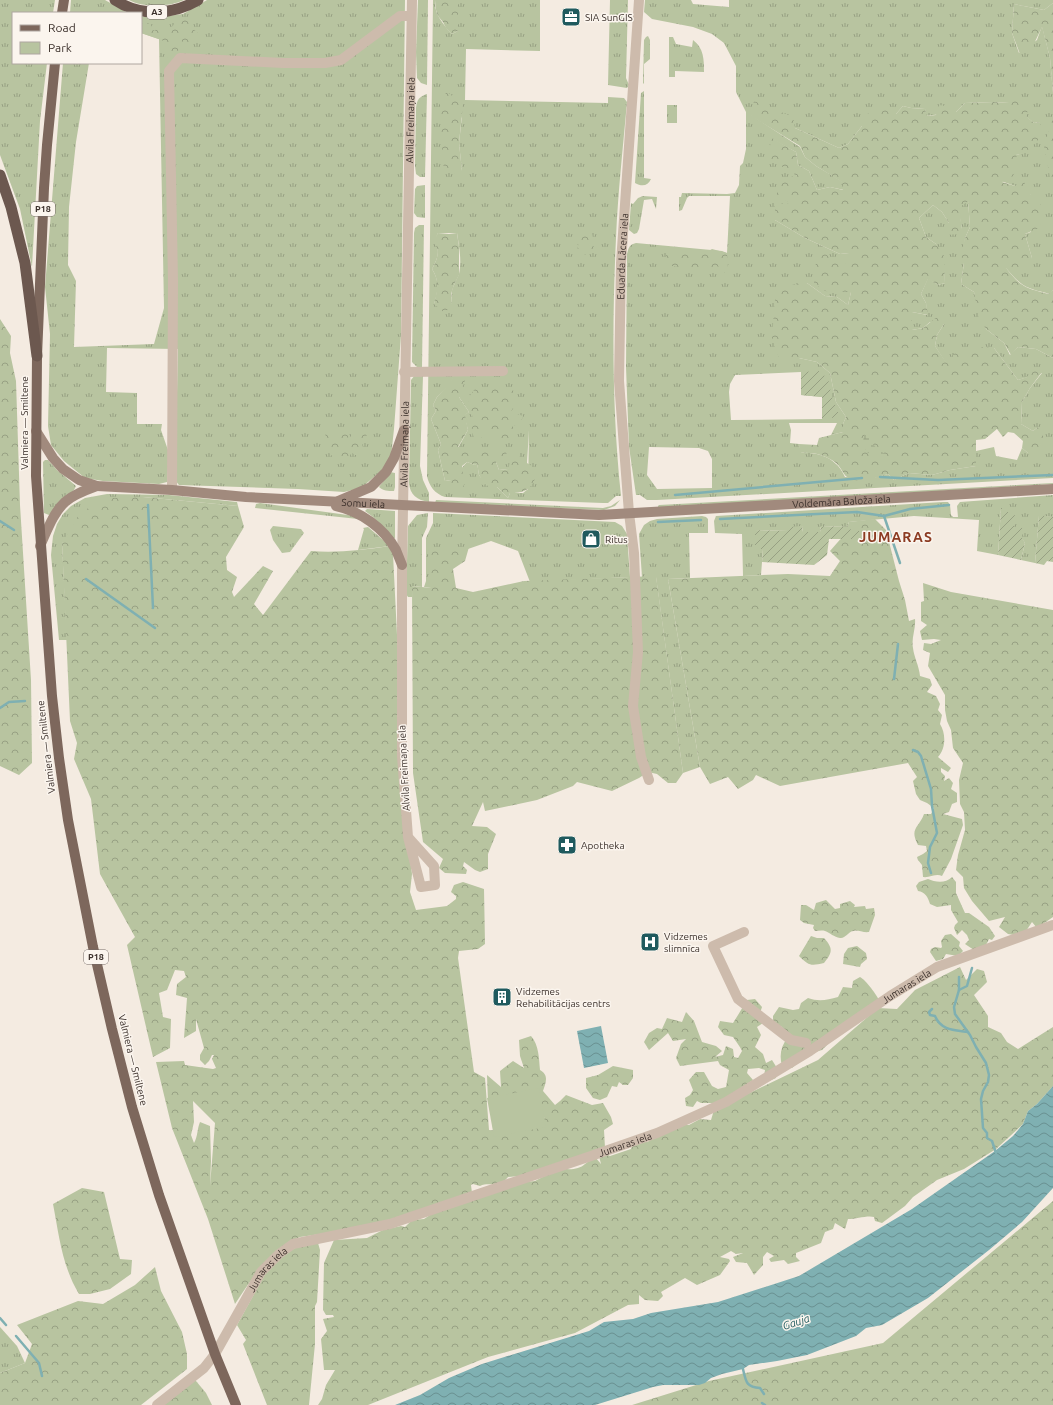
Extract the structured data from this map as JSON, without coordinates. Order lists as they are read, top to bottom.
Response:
{
  "streets": {
    "highway": ["A3"],
    "main road": [
      "P18",
      "Valmiera — Smiltene",
      "Voldemāra Baloža iela",
      "Somu iela"
    ],
    "street": ["Alvila Freimaņa iela", "Eduarda Lācera iela", "Jumaras iela"]
  },
  "crossings": [
    ["Alvila Freimaņa iela", "Somu iela"],
    ["Eduarda Lācera iela", "Voldemāra Baloža iela"],
    ["Eduarda Lācera iela", "Somu iela"],
    ["Valmiera — Smiltene", "Jumaras iela"],
    ["Voldemāra Baloža iela", "Somu iela"]
  ],
  "districts": ["JUMARAS"],
  "water": ["Gauja"],
  "places": {
    "office": ["SIA SunGIS"],
    "shop": ["Ritus"],
    "pharmacy": ["Apotheka"],
    "hospital": ["Vidzemes slimnīca"],
    "building": ["Vidzemes Rehabilitācijas centrs"]
  },
  "legend": ["Road", "Park"]
}
